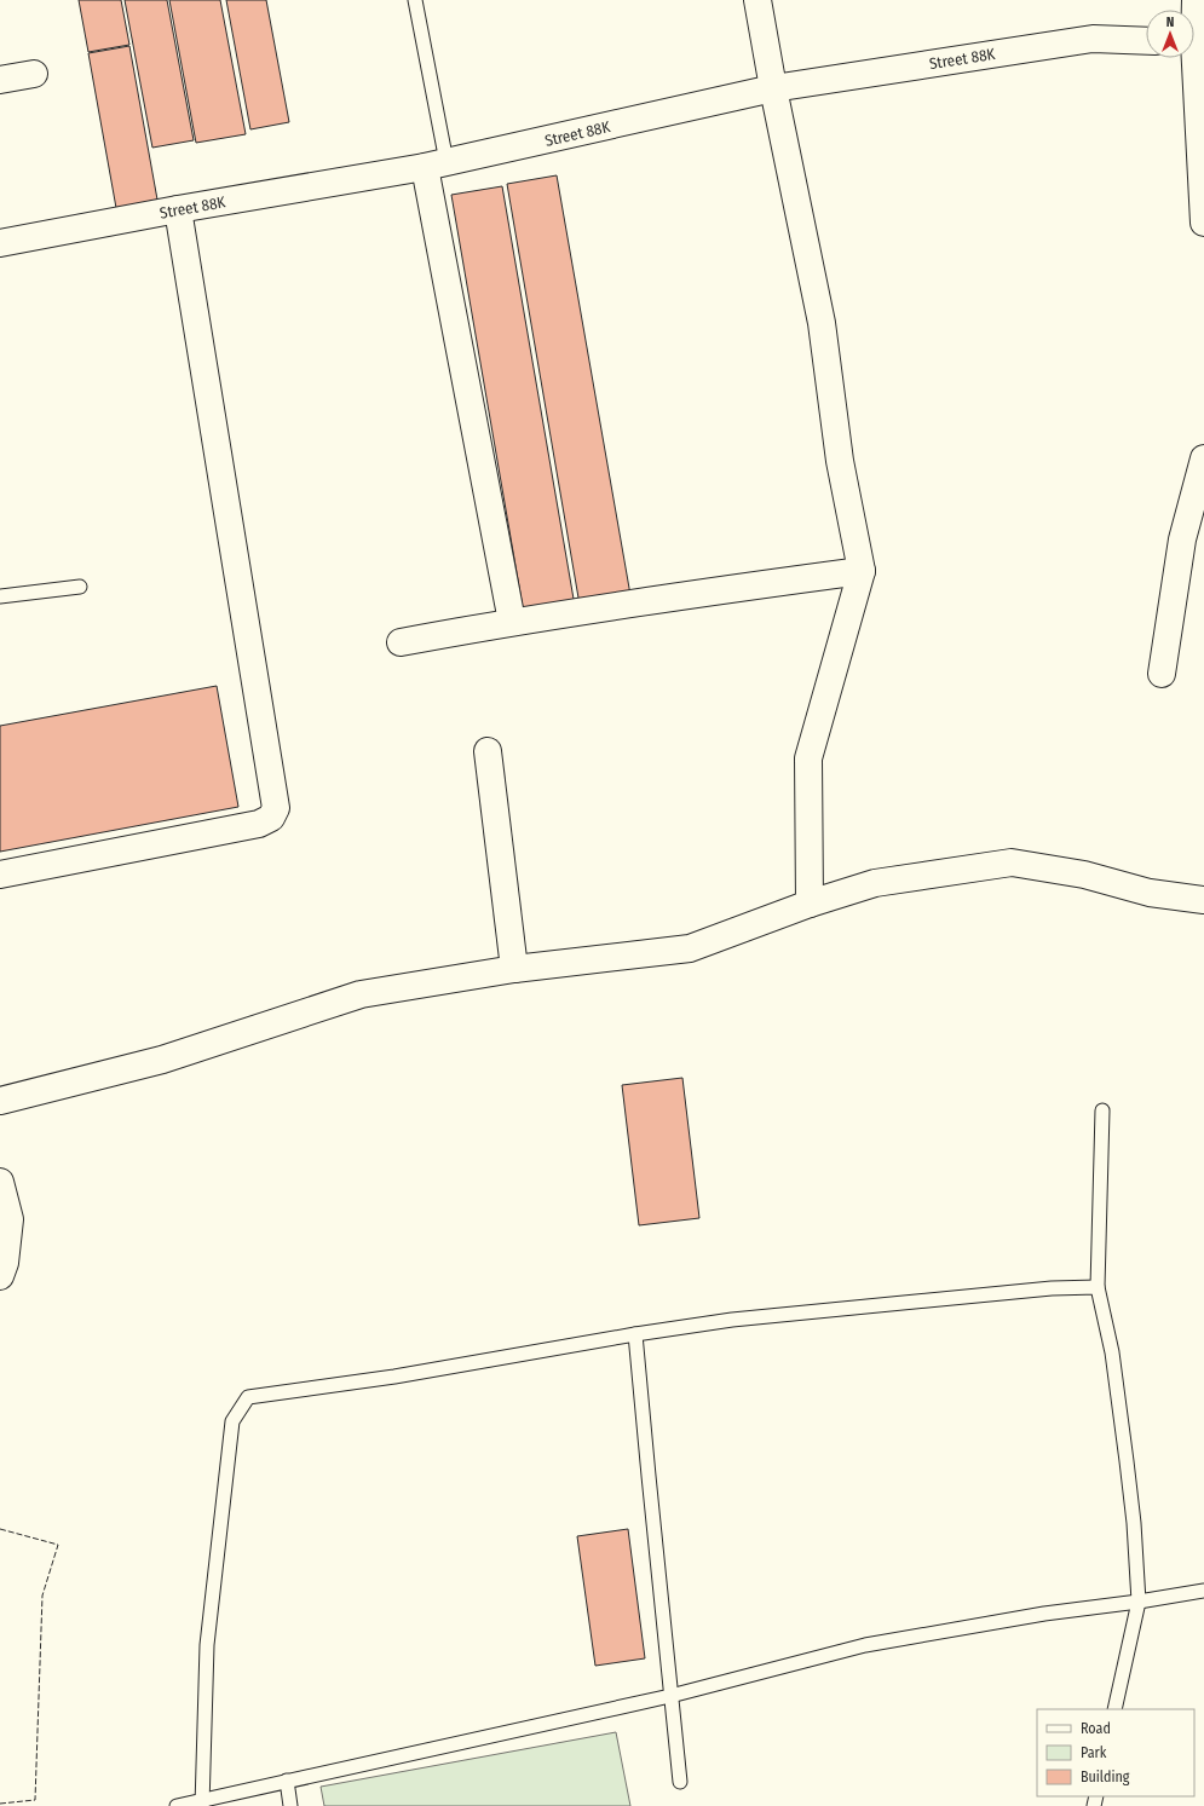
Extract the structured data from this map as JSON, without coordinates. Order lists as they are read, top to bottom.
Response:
{
  "streets": {
    "street": ["Street 88K"]
  },
  "legend": ["Road", "Park", "Building"],
  "north": "top"
}
